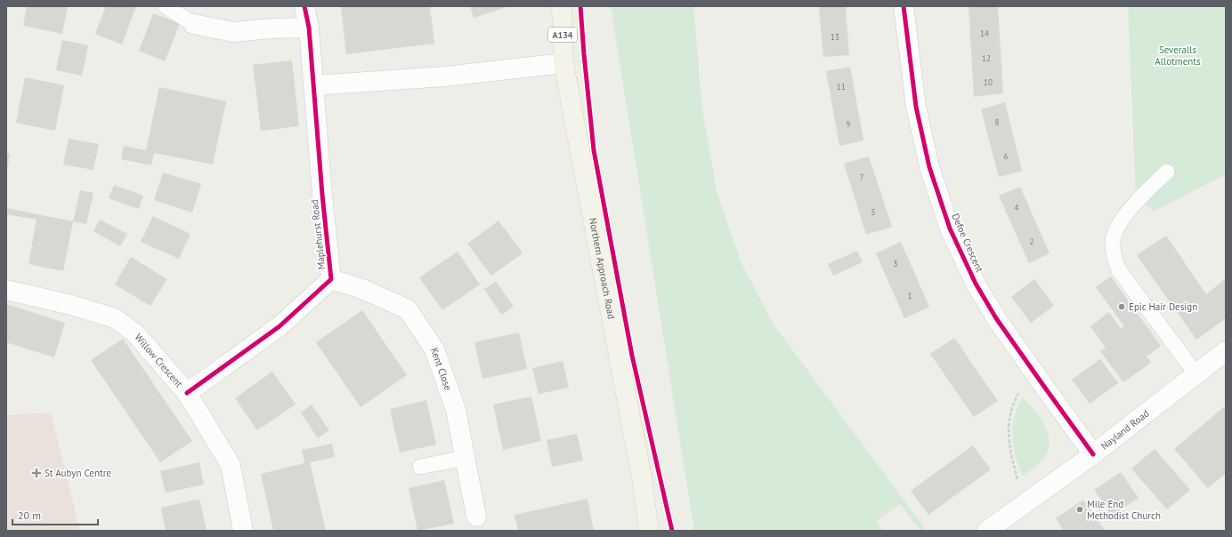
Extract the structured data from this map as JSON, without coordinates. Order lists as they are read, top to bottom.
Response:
{
  "streets": {
    "main road": ["A134", "Northern Approach Road"],
    "street": [
      "Maplehurst Road",
      "Defoe Crescent",
      "Willow Crescent",
      "Kent Close",
      "Nayland Road"
    ]
  },
  "crossings": [
    ["Maplehurst Road", "Willow Crescent"],
    ["Maplehurst Road", "Kent Close"],
    ["Defoe Crescent", "Nayland Road"]
  ],
  "parks": ["Severalls Allotments"],
  "places": {
    "other": ["Epic Hair Design", "Mile End Methodist Church"],
    "health": ["St Aubyn Centre"]
  },
  "house_numbers": [
    "14",
    "13",
    "12",
    "10",
    "11",
    "8",
    "9",
    "6",
    "7",
    "4",
    "5",
    "2",
    "3",
    "1"
  ],
  "scale_bar": "20 m"
}
